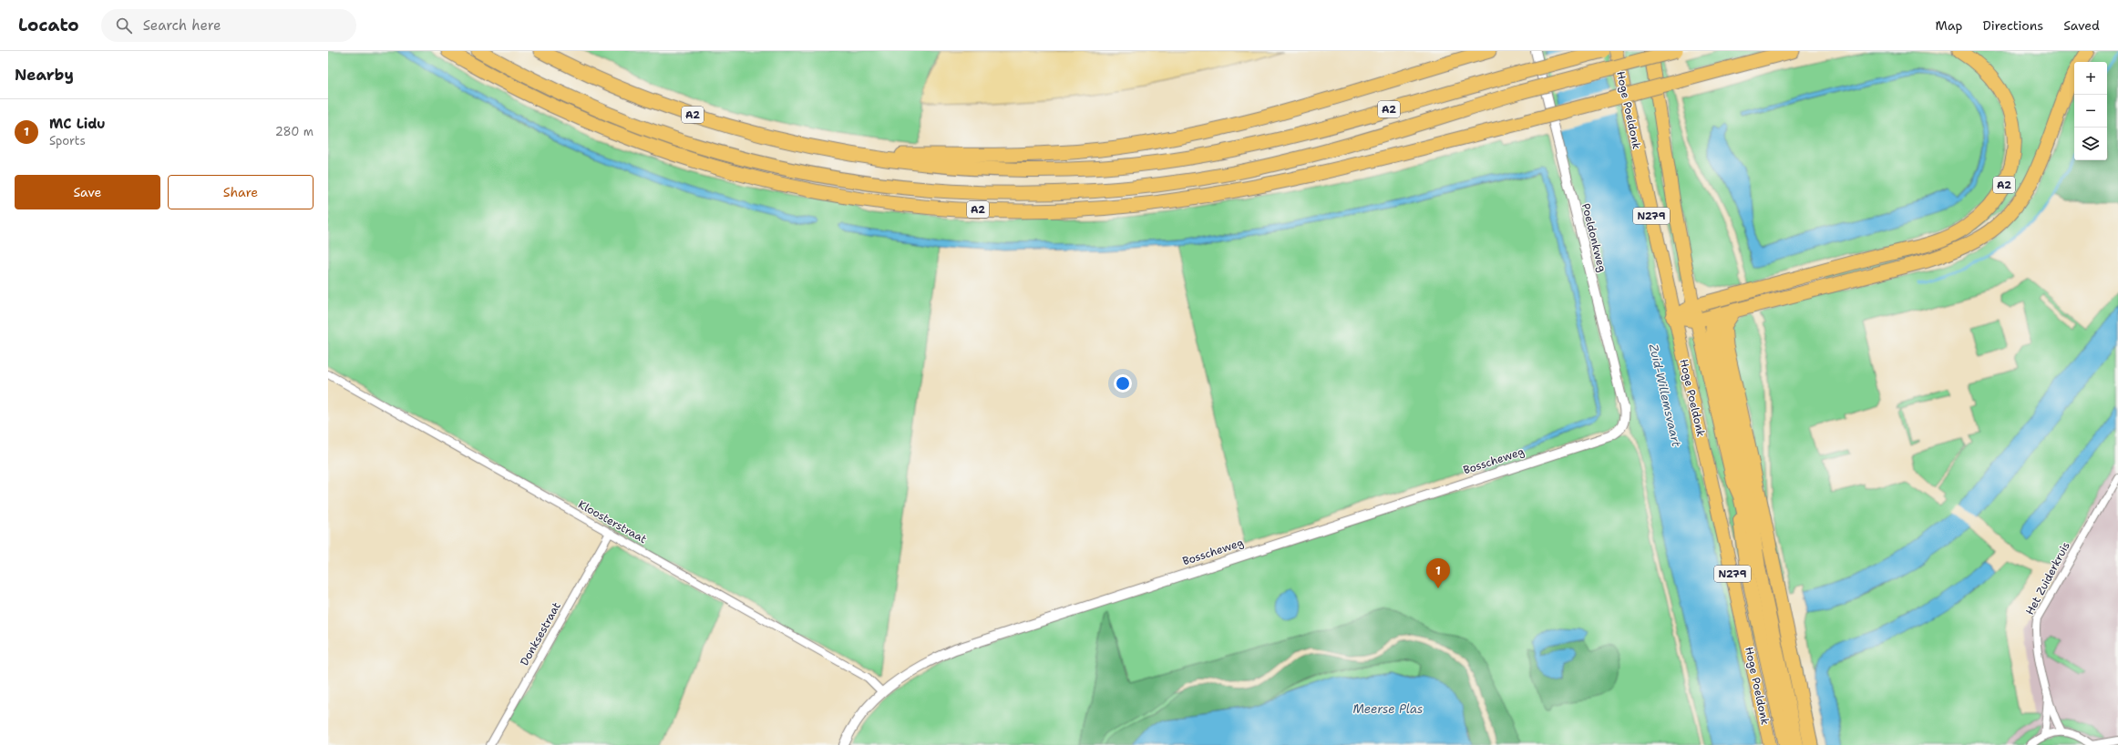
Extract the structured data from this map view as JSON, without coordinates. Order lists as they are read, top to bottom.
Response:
{
  "streets": {
    "highway": ["A2", "Hoge Poeldonk", "N279"],
    "street": [
      "Poeldonkweg",
      "Bosscheweg",
      "Kloosterstraat",
      "Het Zuiderkruis",
      "Donksestraat"
    ]
  },
  "crossings": [
    ["A2", "Hoge Poeldonk"],
    ["A2", "N279"],
    ["Hoge Poeldonk", "N279"],
    ["Poeldonkweg", "Bosscheweg"],
    ["Bosscheweg", "Kloosterstraat"],
    ["Kloosterstraat", "Donksestraat"]
  ],
  "water": ["Zuid-Willemsvaart", "Meerse Plas"],
  "page": {
    "header": "Locato",
    "search": "Search here",
    "nav": ["Map", "Directions", "Saved"],
    "heading": "Nearby",
    "map_buttons": ["+", "−"],
    "list": [
      {
        "mark": "1",
        "name": "MC Lidu",
        "note": "Sports",
        "value": "280 m"
      }
    ],
    "buttons": ["Save", "Share"],
    "pins": "1"
  }
}
